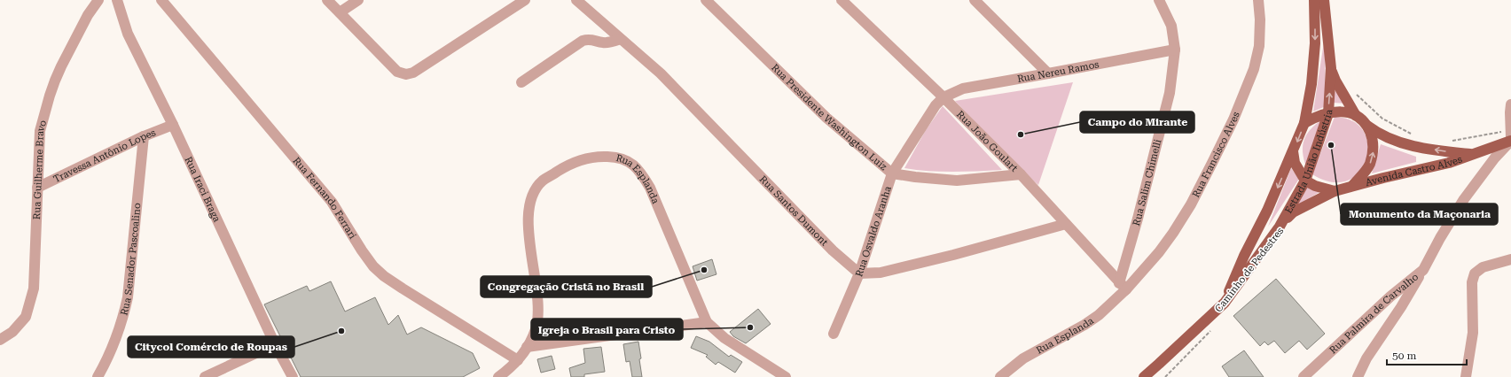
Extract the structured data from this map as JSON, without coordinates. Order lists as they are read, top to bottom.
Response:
{
  "streets": {
    "main road": ["Estrada União Indústria", "Avenida Castro Alves"],
    "street": [
      "Rua Nereu Ramos",
      "Rua Presidente Washington Luiz",
      "Rua João Goulart",
      "Rua Francisco Alves",
      "Travessa Antônio Lopes",
      "Rua Guilherme Bravo",
      "Rua Esplanda",
      "Rua Salim Chimelli",
      "Rua Iraci Braga",
      "Rua Fernando Ferrari",
      "Rua Santos Dumont",
      "Rua Osvaldo Aranha",
      "Rua Senador Pascoalino",
      "Rua Palmira de Carvalho"
    ]
  },
  "crossings": [
    ["Rua Nereu Ramos", "Rua João Goulart"],
    ["Rua Nereu Ramos", "Rua Salim Chimelli"],
    ["Rua Nereu Ramos", "Rua Osvaldo Aranha"],
    ["Rua Presidente Washington Luiz", "Rua João Goulart"],
    ["Rua Presidente Washington Luiz", "Rua Osvaldo Aranha"],
    ["Rua João Goulart", "Rua Francisco Alves"],
    ["Rua João Goulart", "Rua Esplanda"],
    ["Rua João Goulart", "Rua Salim Chimelli"],
    ["Rua João Goulart", "Rua Osvaldo Aranha"],
    ["Rua Francisco Alves", "Rua Esplanda"],
    ["Rua Francisco Alves", "Rua Salim Chimelli"],
    ["Travessa Antônio Lopes", "Rua Guilherme Bravo"],
    ["Travessa Antônio Lopes", "Rua Iraci Braga"],
    ["Travessa Antônio Lopes", "Rua Senador Pascoalino"],
    ["Estrada União Indústria", "Avenida Castro Alves"],
    ["Avenida Castro Alves", "Rua Palmira de Carvalho"],
    ["Rua Esplanda", "Rua Salim Chimelli"],
    ["Rua Esplanda", "Rua Fernando Ferrari"],
    ["Rua Santos Dumont", "Rua Osvaldo Aranha"]
  ],
  "one_way": ["Avenida Castro Alves"],
  "places": [
    "Campo do Mirante",
    "Monumento da Maçonaria",
    "Congregação Cristã no Brasil",
    "Igreja o Brasil para Cristo",
    "Citycol Comércio de Roupas"
  ],
  "scale_bar": "50 m"
}
